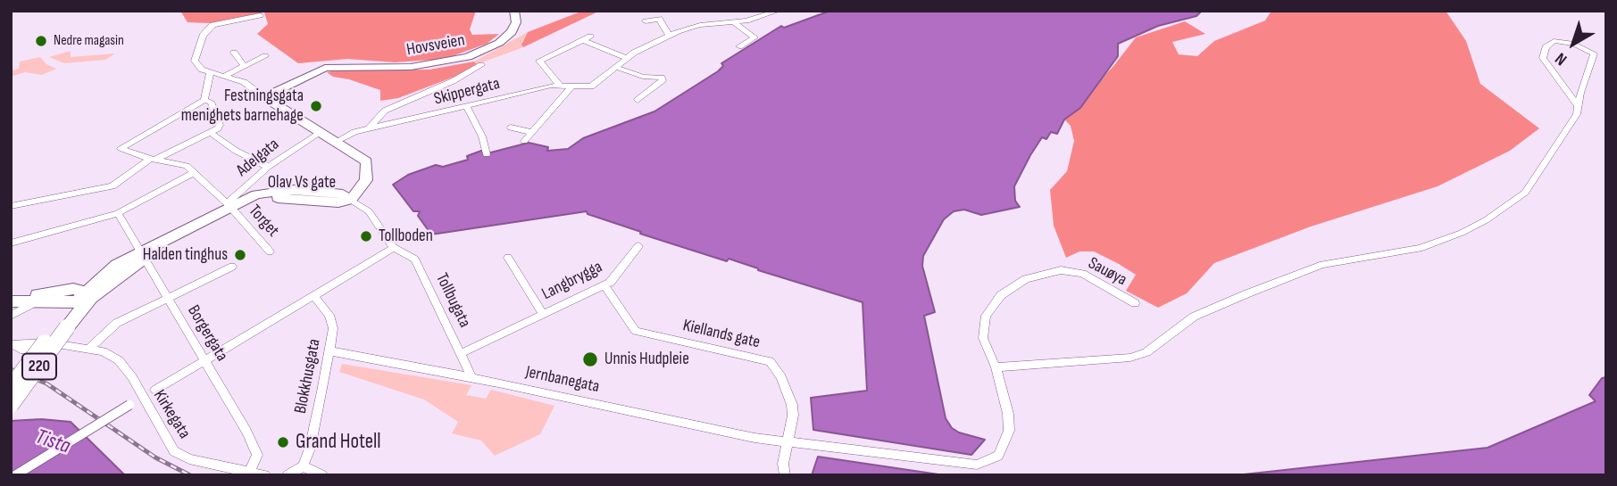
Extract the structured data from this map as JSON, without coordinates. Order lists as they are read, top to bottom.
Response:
{
  "streets": {
    "main road": ["Olav Vs gate", "220"],
    "street": [
      "Hovsveien",
      "Skippergata",
      "Adelgata",
      "Torget",
      "Sauøya",
      "Langbrygga",
      "Tollbugata",
      "Borgergata",
      "Kiellands gate",
      "Blokkhusgata",
      "Jernbanegata",
      "Kirkegata"
    ]
  },
  "crossings": [
    ["Adelgata", "Olav Vs gate"],
    ["Adelgata", "Torget"],
    ["Olav Vs gate", "Torget"],
    ["Olav Vs gate", "Tollbugata"],
    ["Olav Vs gate", "Borgergata"],
    ["Olav Vs gate", "220"],
    ["Sauøya", "Kiellands gate"],
    ["Sauøya", "Jernbanegata"],
    ["Langbrygga", "Tollbugata"],
    ["Langbrygga", "Kiellands gate"],
    ["Tollbugata", "Jernbanegata"],
    ["Borgergata", "Kirkegata"],
    ["Kiellands gate", "Jernbanegata"],
    ["Blokkhusgata", "Jernbanegata"]
  ],
  "water": ["Tista"],
  "places": [
    "Nedre magasin",
    "Festningsgata menighets barnehage",
    "Tollboden",
    "Halden tinghus",
    "Unnis Hudpleie",
    "Grand Hotell"
  ],
  "north": "bottom left"
}
